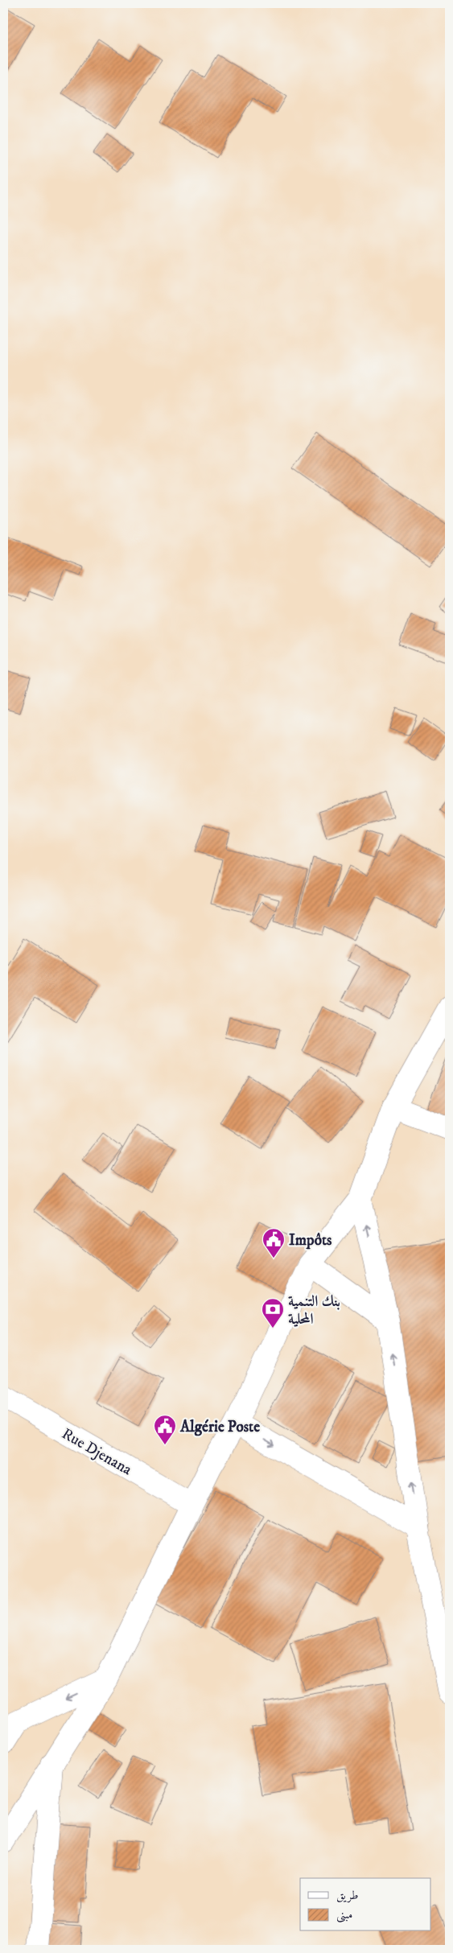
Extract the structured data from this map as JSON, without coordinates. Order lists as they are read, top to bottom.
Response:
{
  "streets": {
    "street": ["Rue Djenana"]
  },
  "places": {
    "public building": ["Impôts", "Algérie Poste"],
    "bank": ["بنك التنمية المحلية"]
  },
  "legend": ["طريق", "مبنى"]
}
